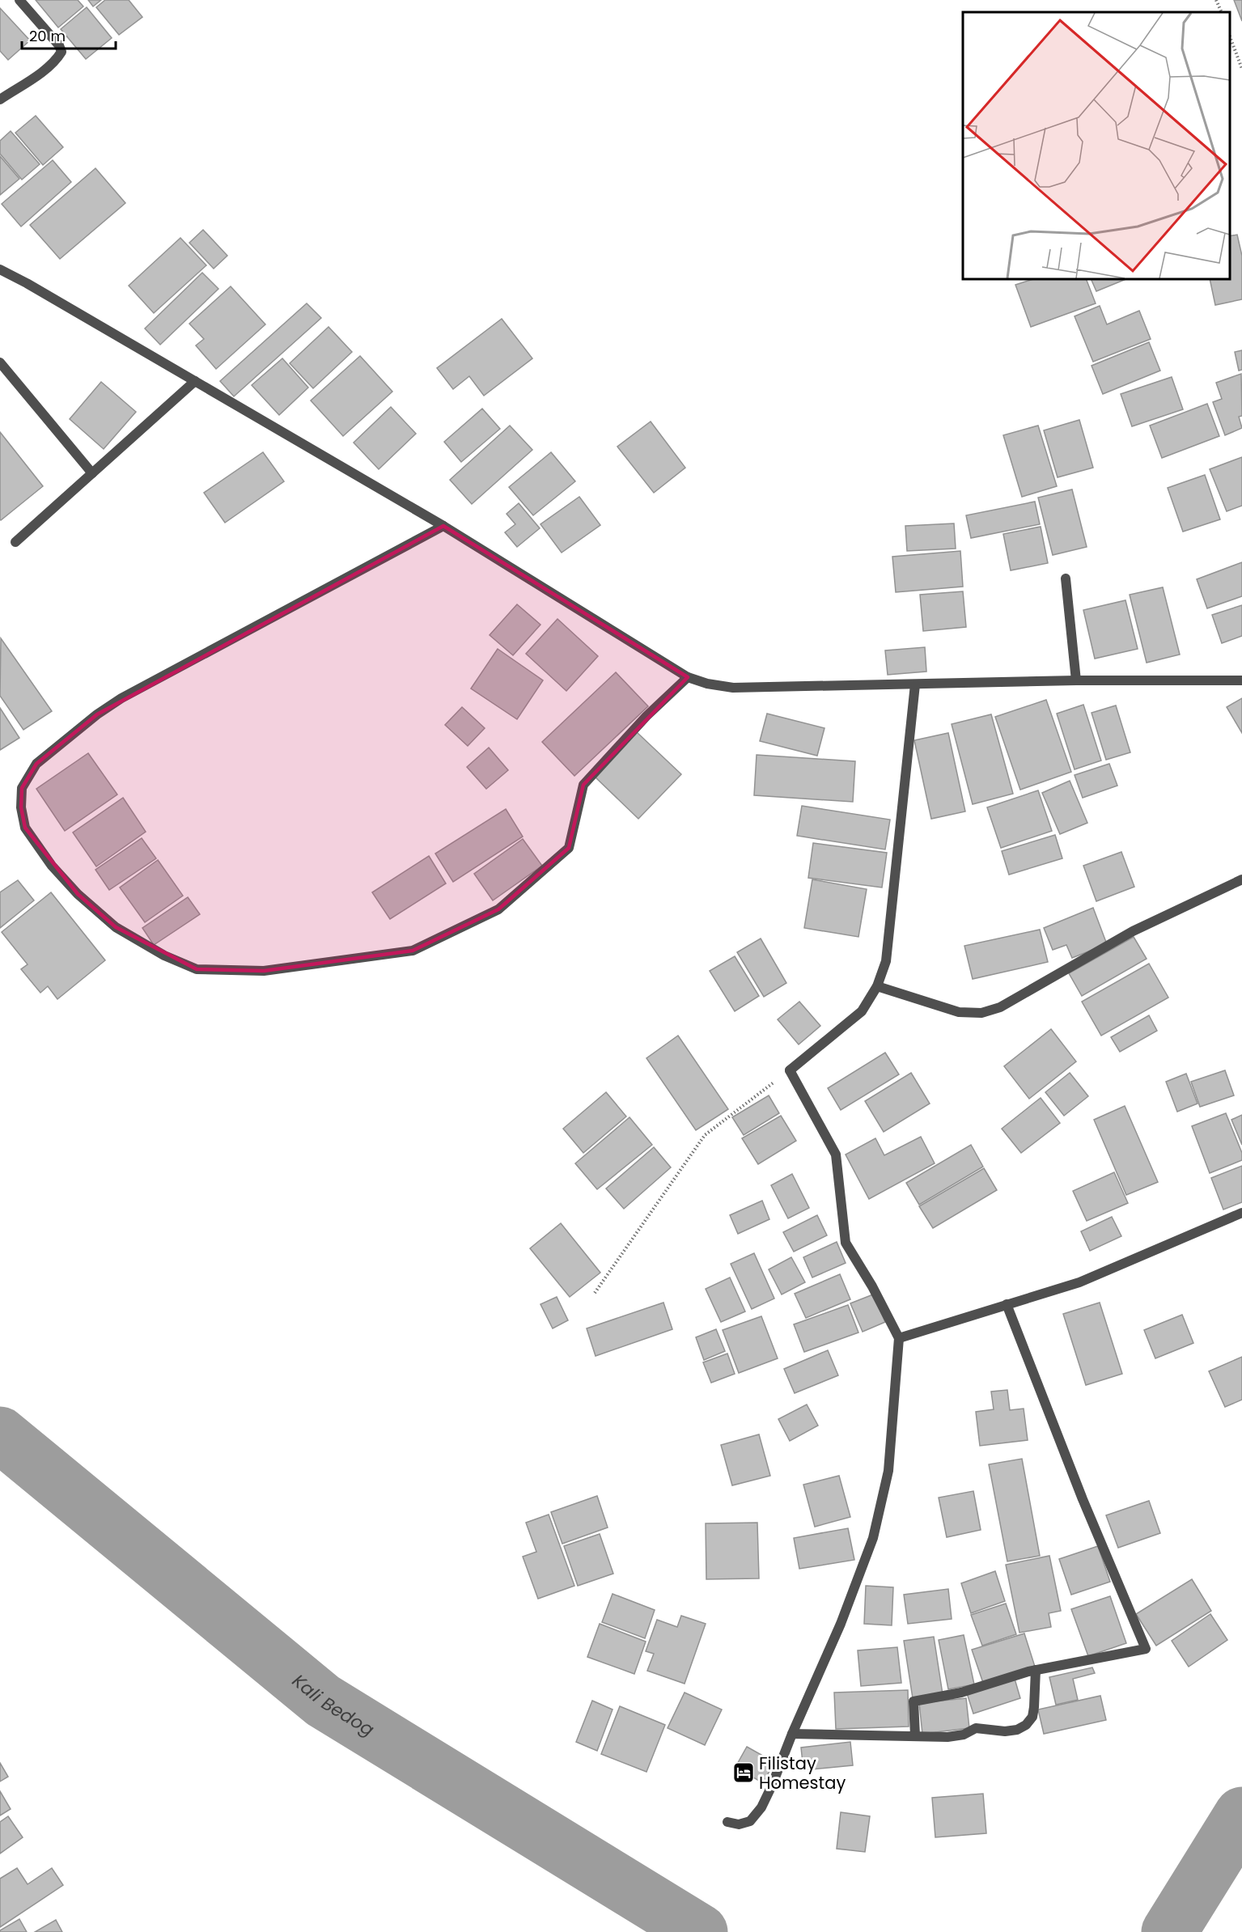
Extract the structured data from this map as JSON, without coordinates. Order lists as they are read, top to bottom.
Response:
{
  "water": ["Kali Bedog"],
  "places": {
    "hotel": ["Filistay Homestay"]
  },
  "scale_bar": "20 m"
}
